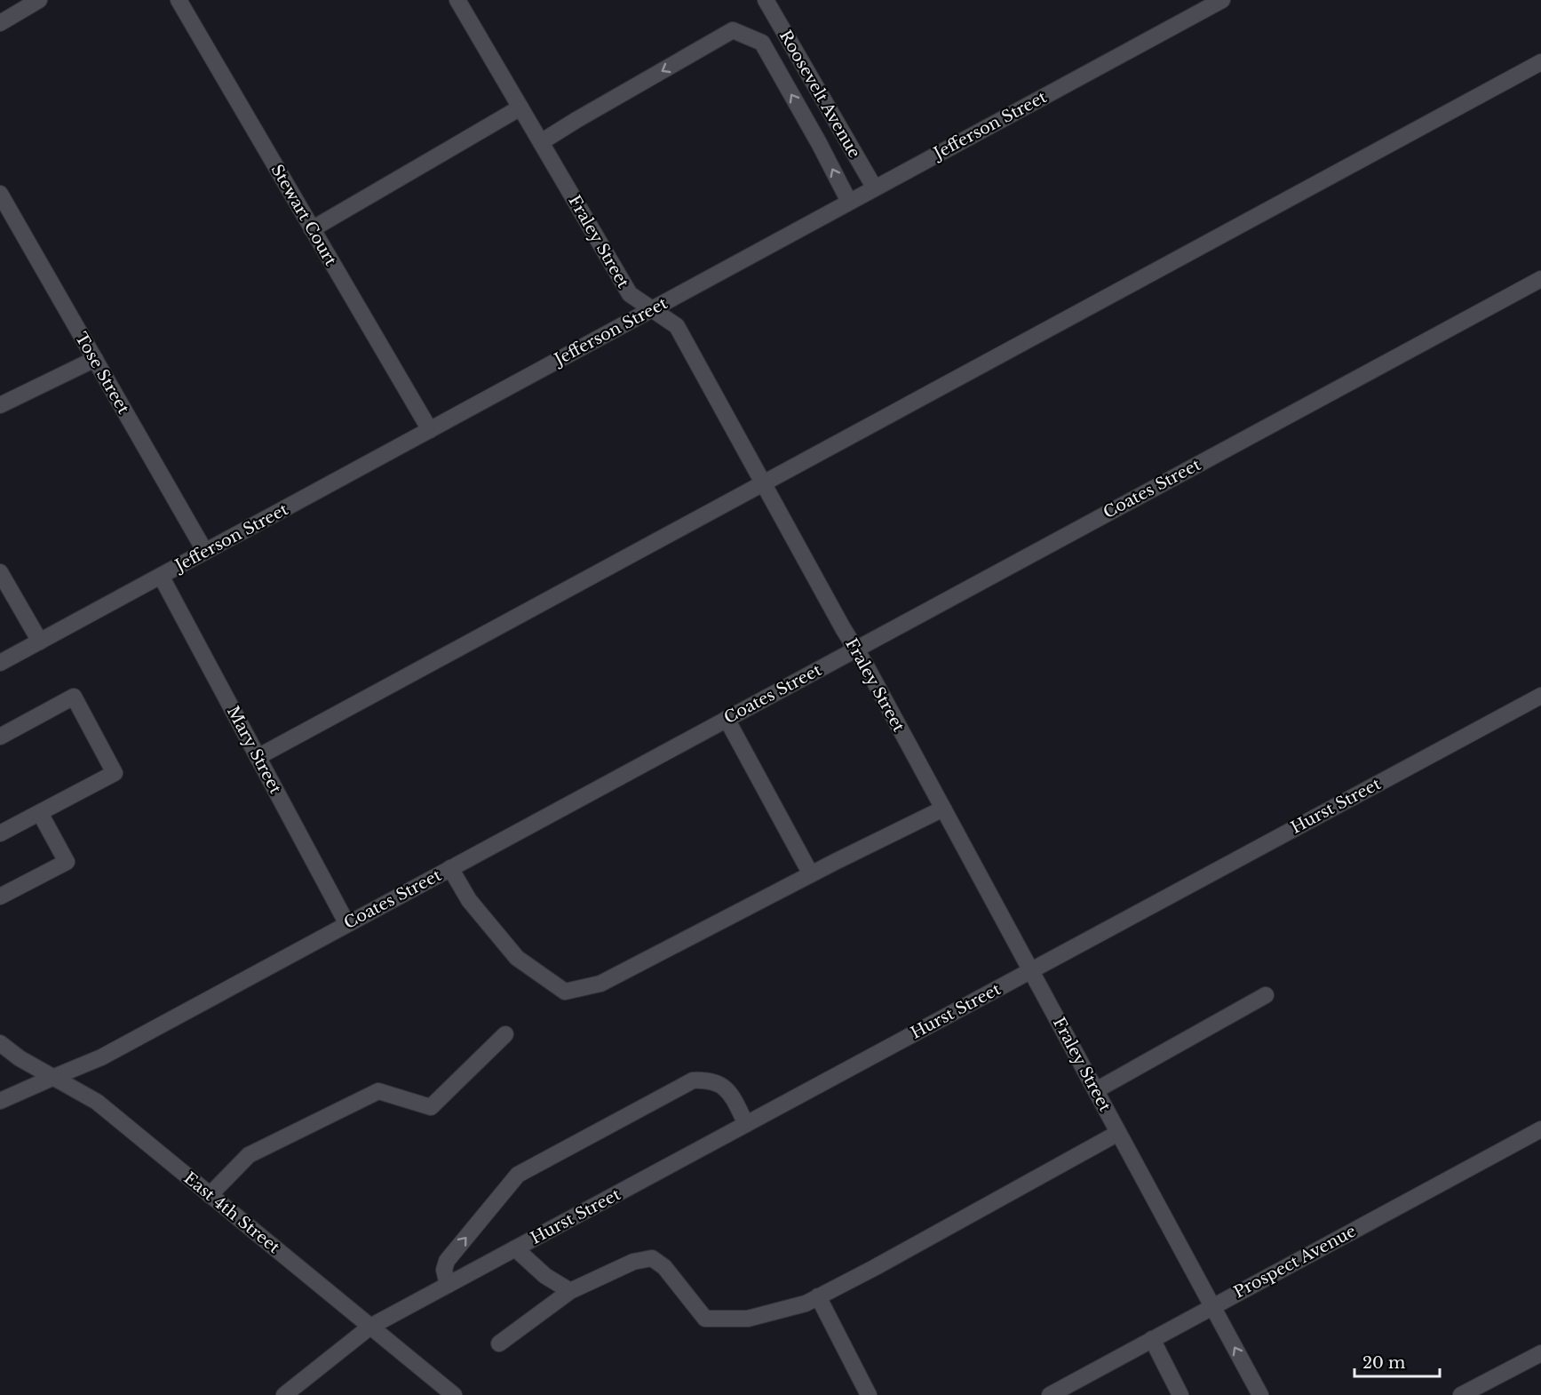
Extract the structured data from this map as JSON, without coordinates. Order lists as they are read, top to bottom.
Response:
{
  "streets": {
    "street": [
      "Roosevelt Avenue",
      "Jefferson Street",
      "Stewart Court",
      "Fraley Street",
      "Tose Street",
      "Coates Street",
      "Mary Street",
      "Hurst Street",
      "East 4th Street",
      "Prospect Avenue"
    ]
  },
  "crossings": [
    ["Roosevelt Avenue", "Jefferson Street"],
    ["Jefferson Street", "Stewart Court"],
    ["Jefferson Street", "Fraley Street"],
    ["Jefferson Street", "Tose Street"],
    ["Jefferson Street", "Mary Street"],
    ["Fraley Street", "Coates Street"],
    ["Fraley Street", "Hurst Street"],
    ["Fraley Street", "Prospect Avenue"],
    ["Coates Street", "Mary Street"],
    ["Coates Street", "East 4th Street"],
    ["Hurst Street", "East 4th Street"]
  ],
  "scale_bar": "20 m"
}
